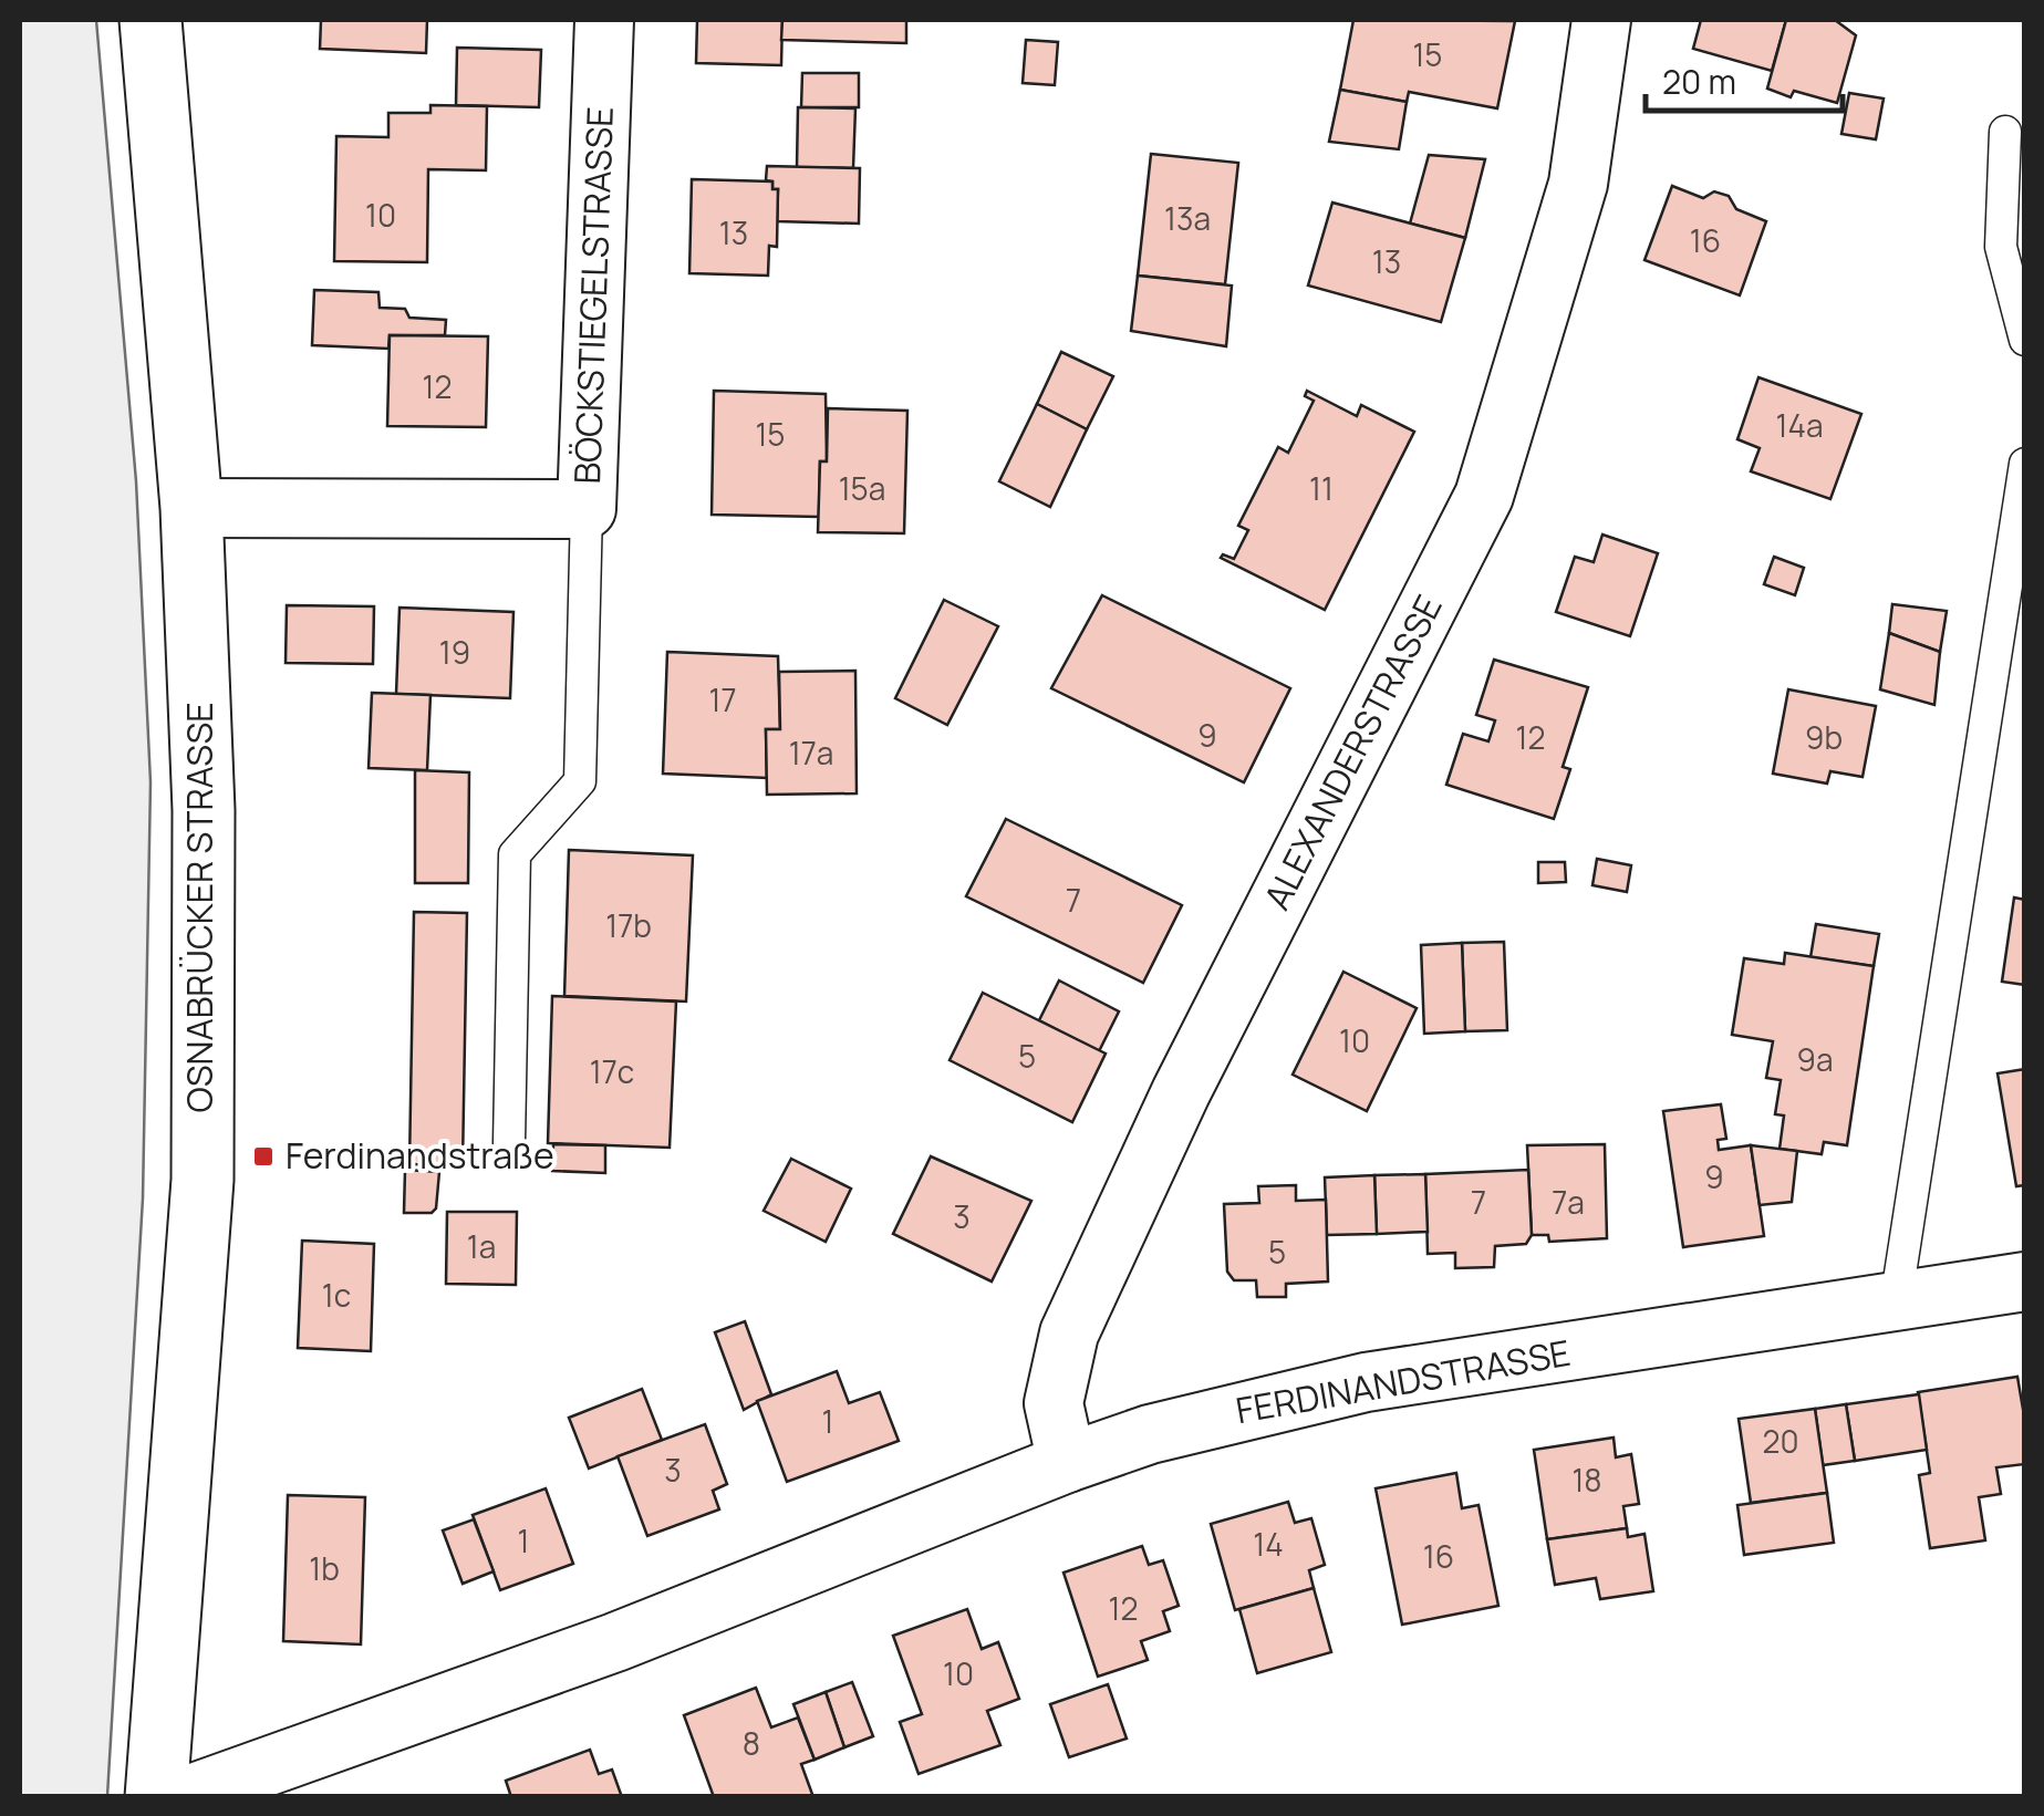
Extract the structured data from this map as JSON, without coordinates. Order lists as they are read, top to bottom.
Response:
{
  "streets": {
    "main road": ["OSNABRÜCKER STRASSE"],
    "street": ["BÖCKSTIEGELSTRASSE", "ALEXANDERSTRASSE", "FERDINANDSTRASSE"]
  },
  "crossings": [
    ["BÖCKSTIEGELSTRASSE", "OSNABRÜCKER STRASSE"],
    ["ALEXANDERSTRASSE", "FERDINANDSTRASSE"]
  ],
  "places": {
    "transit": ["Ferdinandstraße"]
  },
  "house_numbers": [
    "15",
    "10",
    "13a",
    "13",
    "16",
    "13",
    "12",
    "14a",
    "15",
    "15a",
    "11",
    "19",
    "17",
    "9",
    "12",
    "9b",
    "17a",
    "7",
    "17b",
    "10",
    "5",
    "9a",
    "17c",
    "9",
    "7",
    "7a",
    "3",
    "1a",
    "5",
    "1c",
    "1",
    "20",
    "3",
    "18",
    "1",
    "14",
    "16",
    "1b",
    "12",
    "10",
    "8"
  ],
  "scale_bar": "20 m"
}
